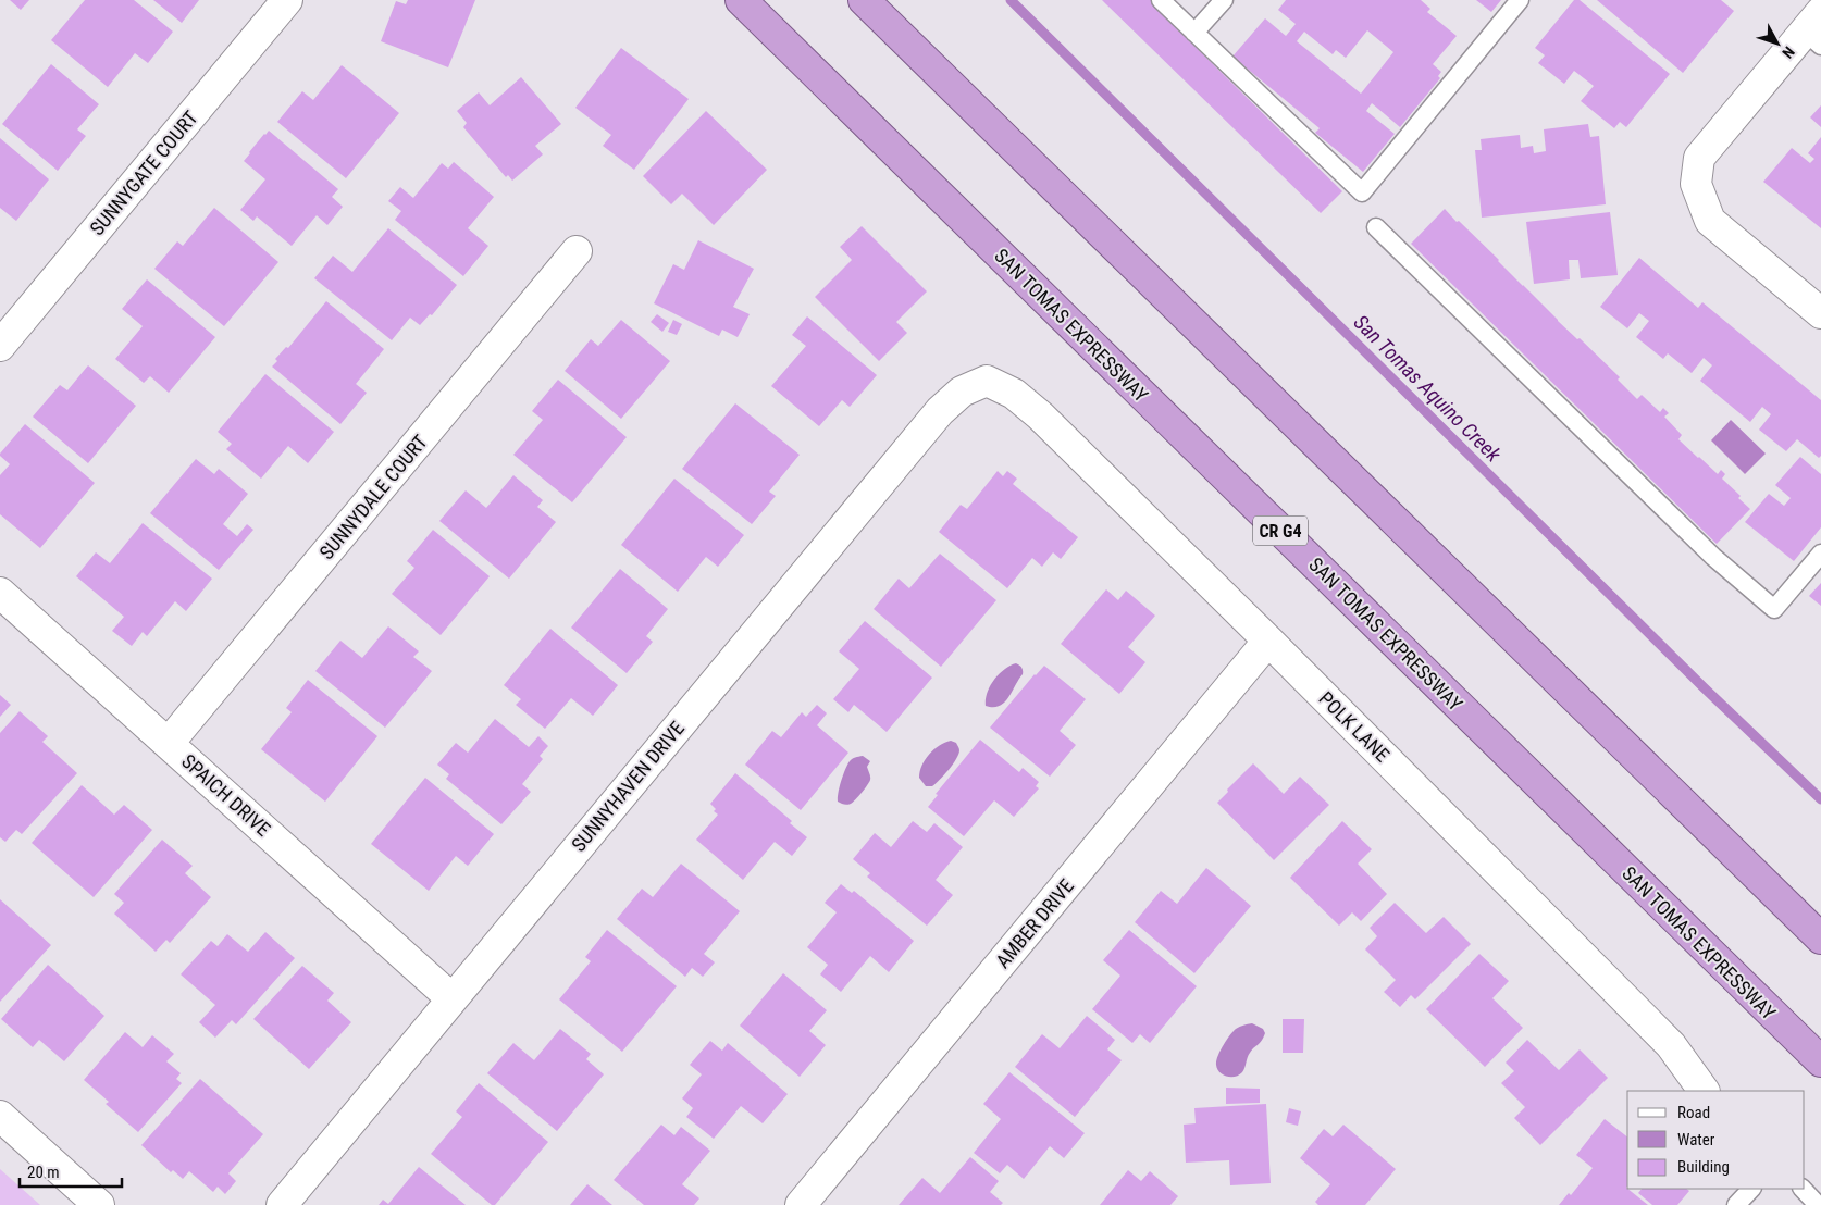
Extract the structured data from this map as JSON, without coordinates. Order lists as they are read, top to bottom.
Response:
{
  "streets": {
    "highway": ["SAN TOMAS EXPRESSWAY", "CR G4"],
    "street": [
      "SUNNYGATE COURT",
      "SUNNYDALE COURT",
      "POLK LANE",
      "SUNNYHAVEN DRIVE",
      "SPAICH DRIVE",
      "AMBER DRIVE"
    ]
  },
  "crossings": [
    ["SUNNYDALE COURT", "SPAICH DRIVE"],
    ["POLK LANE", "SUNNYHAVEN DRIVE"],
    ["POLK LANE", "AMBER DRIVE"],
    ["SUNNYHAVEN DRIVE", "SPAICH DRIVE"]
  ],
  "water": ["San Tomas Aquino Creek"],
  "legend": ["Road", "Water", "Building"],
  "scale_bar": "20 m",
  "north": "bottom right"
}
